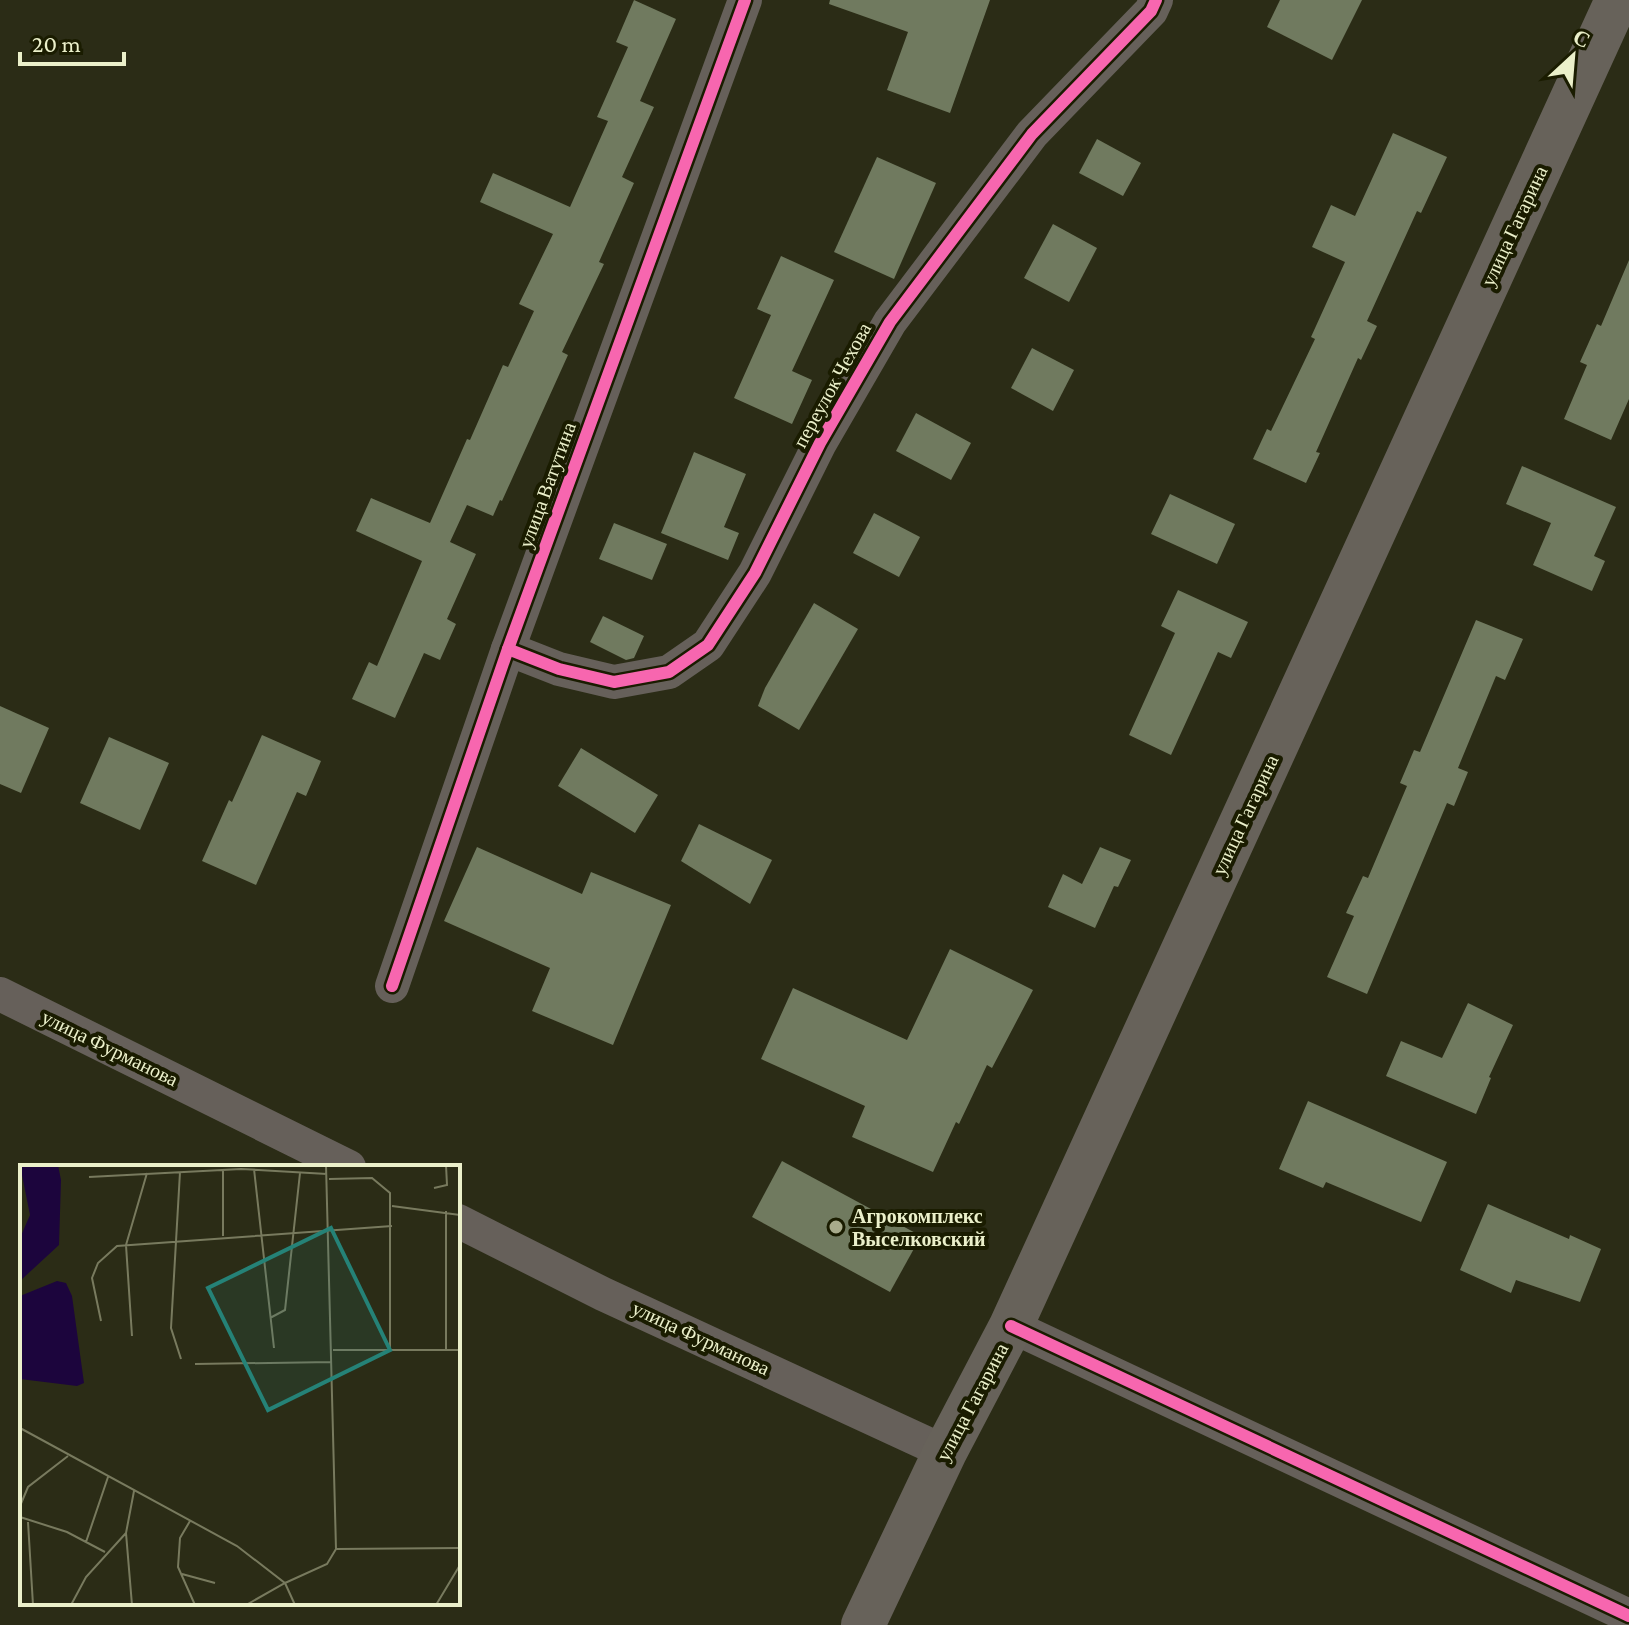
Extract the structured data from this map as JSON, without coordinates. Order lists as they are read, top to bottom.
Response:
{
  "streets": {
    "main road": ["улица Гагарина"],
    "street": ["переулок Чехова", "улица Ватутина", "улица Фурманова"]
  },
  "crossings": [
    ["улица Гагарина", "улица Фурманова"],
    ["переулок Чехова", "улица Ватутина"]
  ],
  "places": ["Агрокомплекс Выселковский"],
  "scale_bar": "20 m",
  "north": "top right"
}
